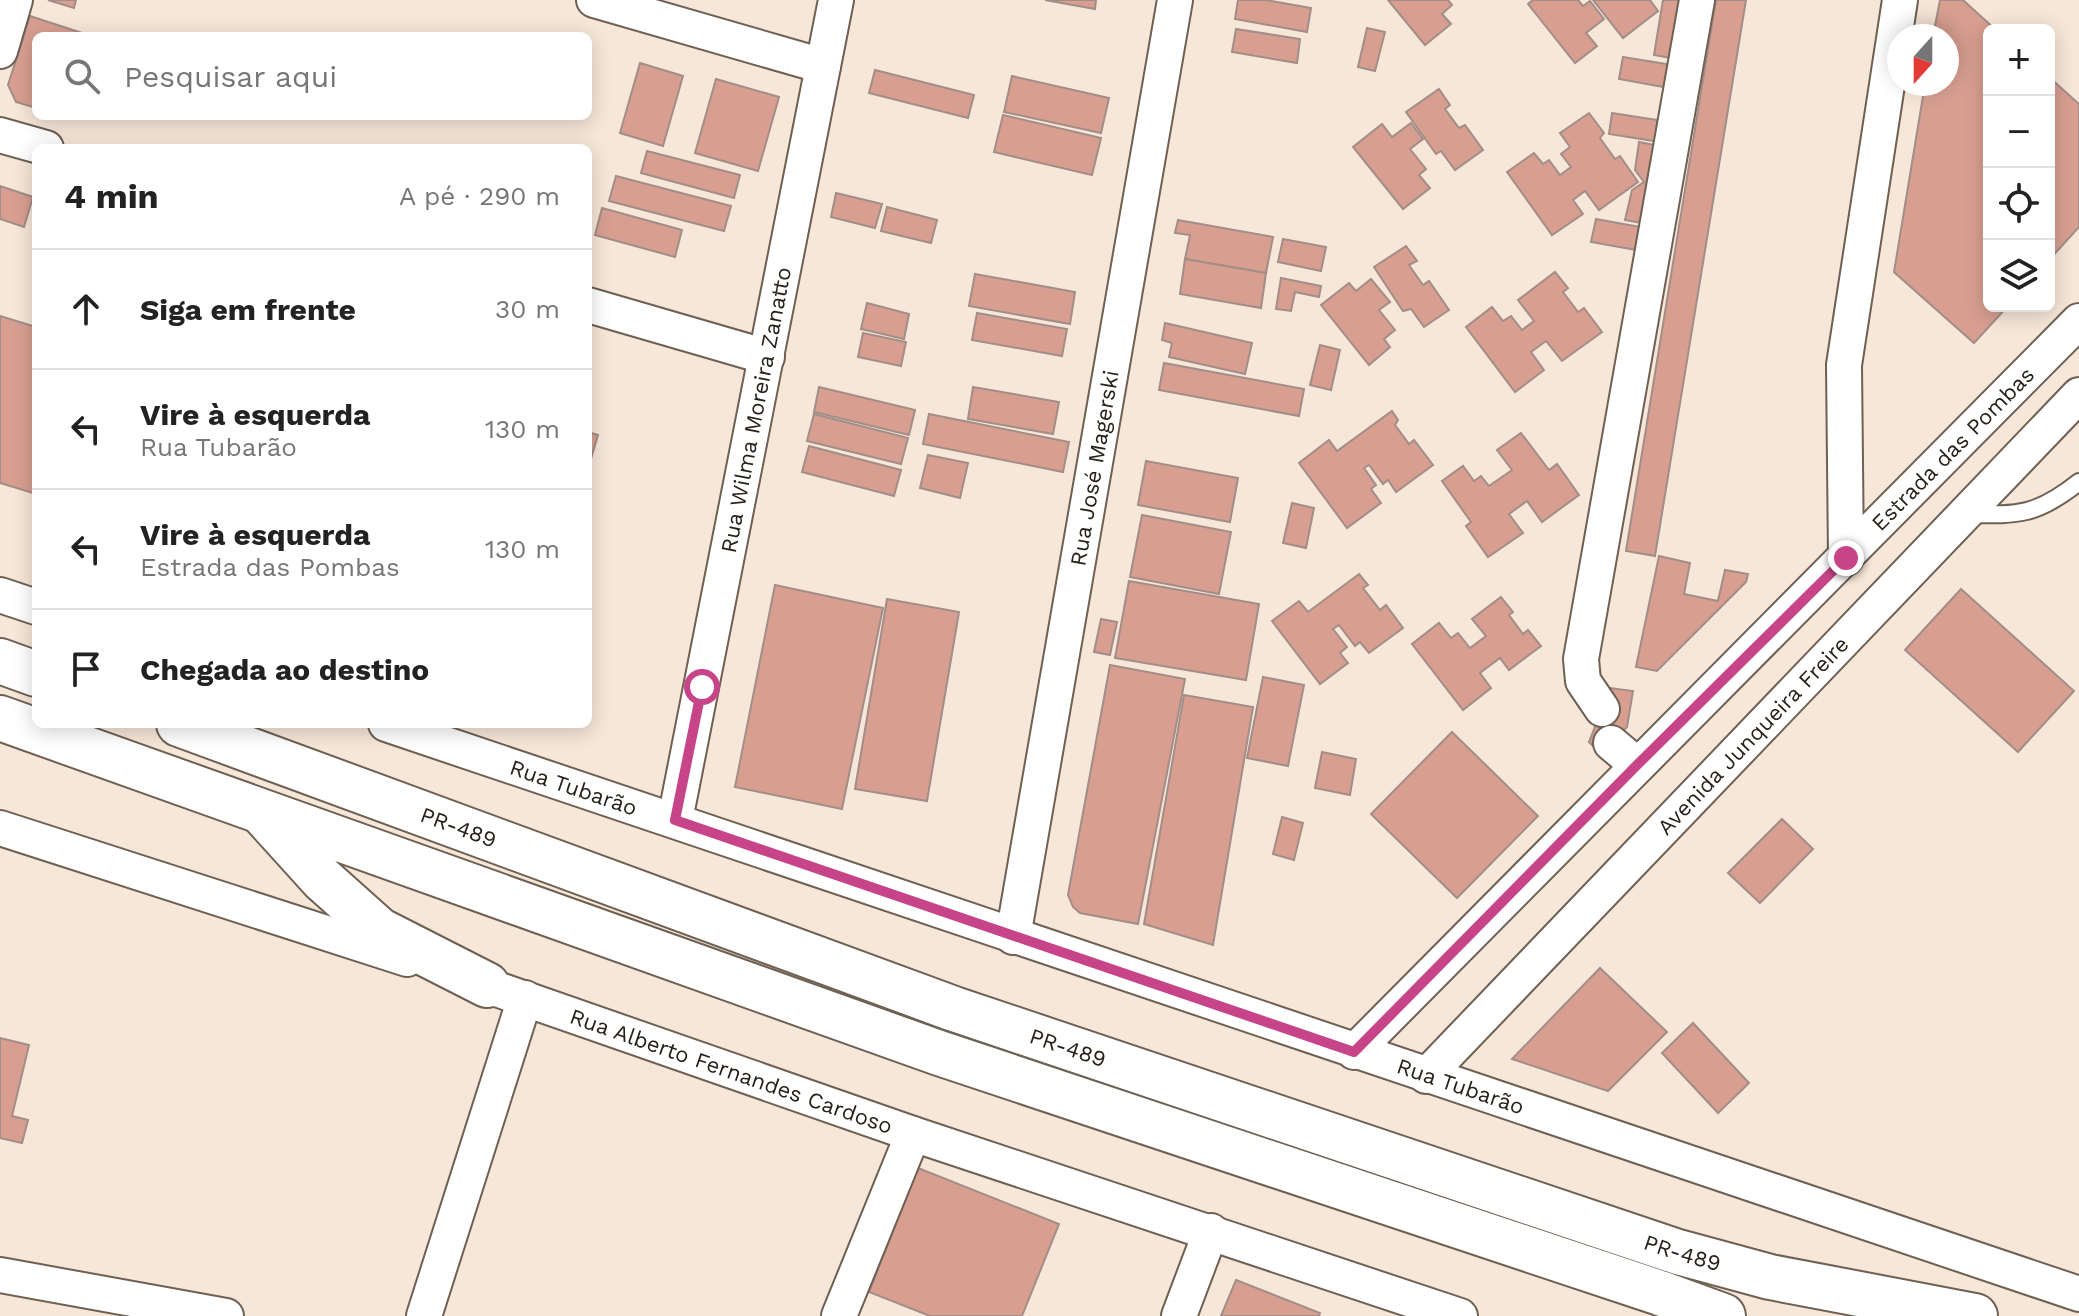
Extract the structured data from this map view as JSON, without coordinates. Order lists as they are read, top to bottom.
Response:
{
  "streets": {
    "main road": ["PR-489"],
    "street": [
      "Rua Wilma Moreira Zanatto",
      "Estrada das Pombas",
      "Rua José Magerski",
      "Avenida Junqueira Freire",
      "Rua Tubarão",
      "Rua Alberto Fernandes Cardoso"
    ]
  },
  "crossings": [
    ["Rua Wilma Moreira Zanatto", "Rua Tubarão"],
    ["Estrada das Pombas", "Rua Tubarão"],
    ["Rua José Magerski", "Rua Tubarão"],
    ["Avenida Junqueira Freire", "Rua Tubarão"]
  ],
  "north": "bottom",
  "page": {
    "map_buttons": ["+", "−"],
    "search": "Pesquisar aqui",
    "heading": ["4 min", "A pé · 290 m"],
    "list": [
      ["Siga em frente", "30 m"],
      ["Vire à esquerda", "Rua Tubarão", "130 m"],
      ["Vire à esquerda", "Estrada das Pombas", "130 m"],
      "Chegada ao destino"
    ]
  }
}
